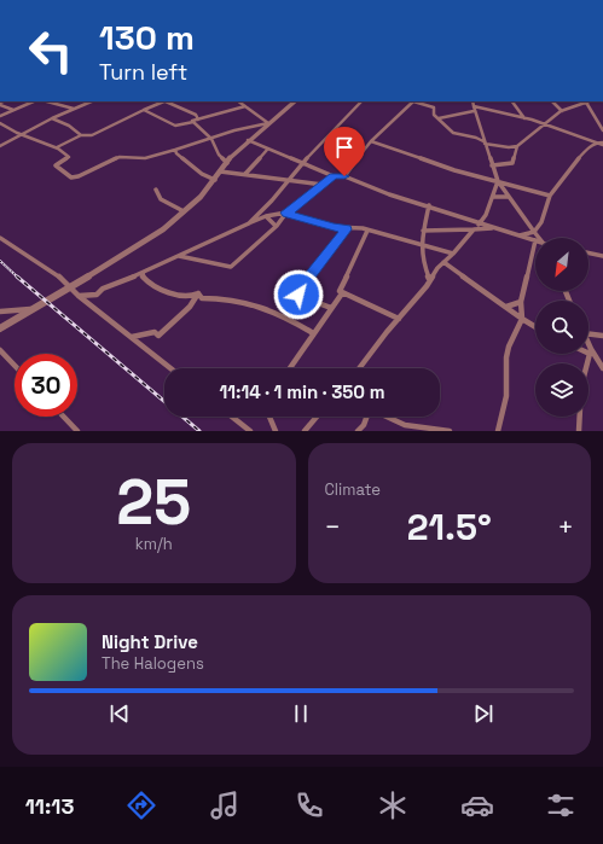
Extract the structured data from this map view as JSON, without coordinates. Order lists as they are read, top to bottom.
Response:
{
  "north": "bottom left",
  "page": {
    "turn": ["130 m", "Turn left"],
    "limit": "30",
    "trip": "11:14 · 1 min · 350 m",
    "tile": [
      ["25", "km/h"],
      "Climate"
    ],
    "heat": ["−", "21.5°", "+"],
    "song": ["Night Drive", "The Halogens"],
    "tabs": "11:13"
  }
}
